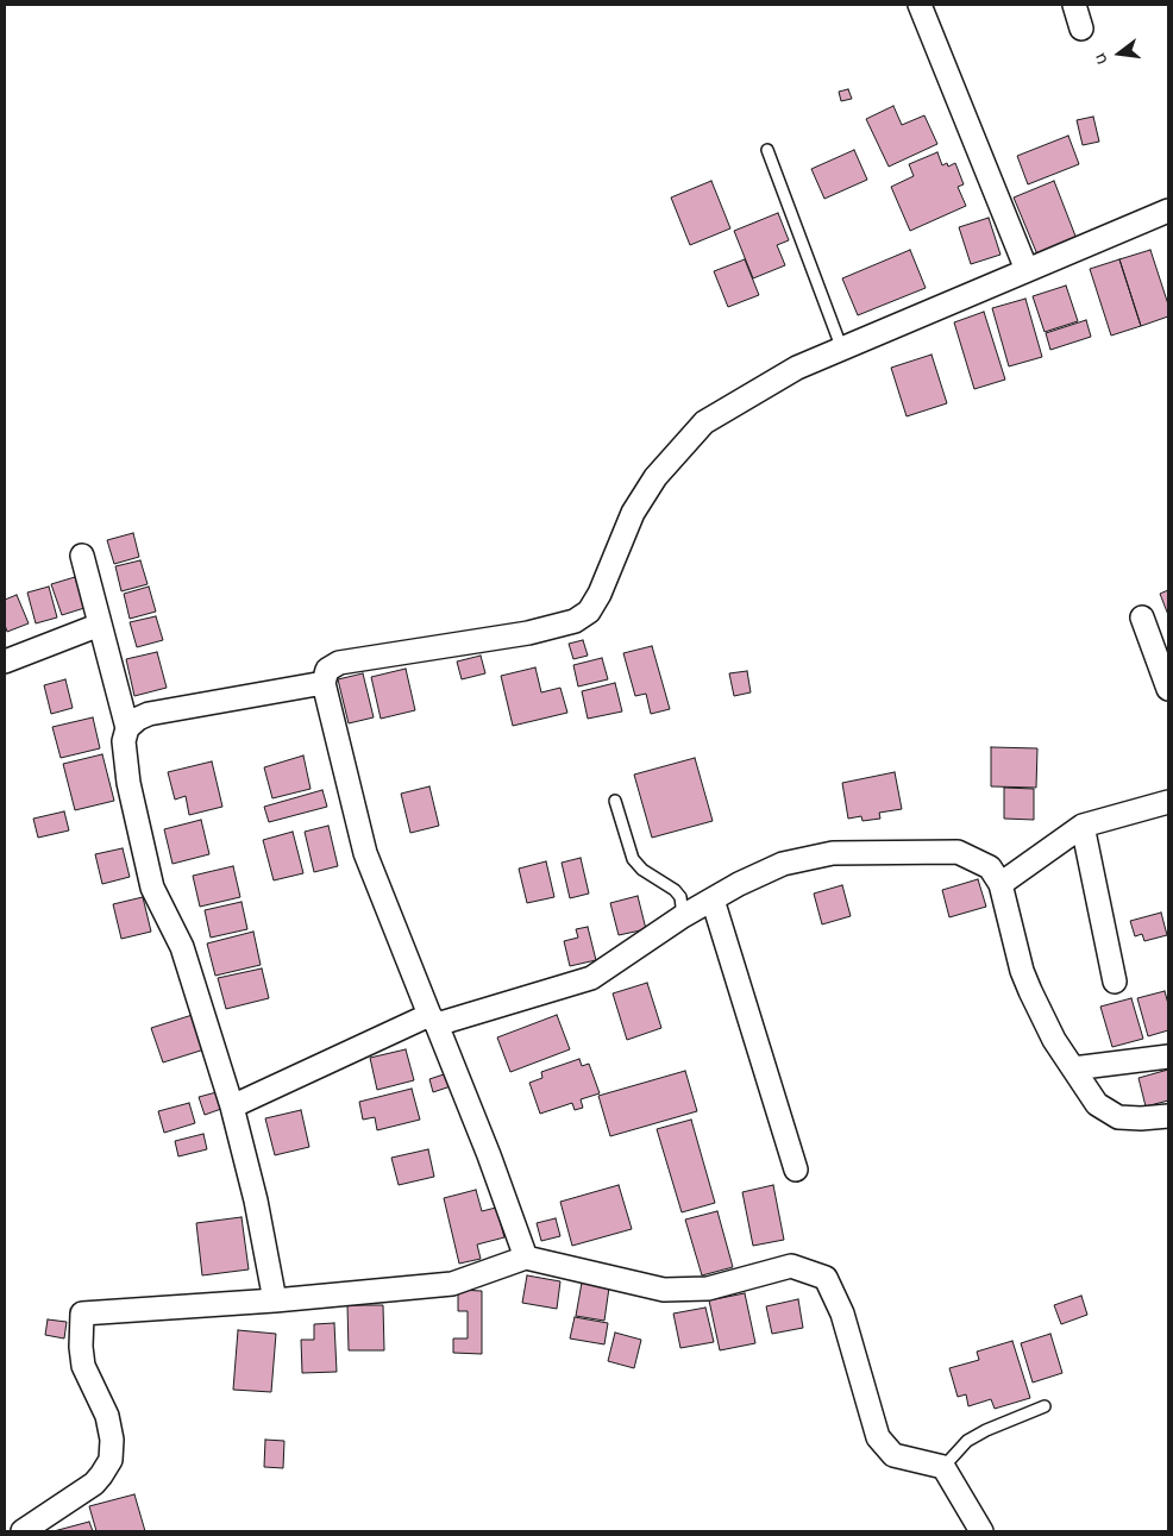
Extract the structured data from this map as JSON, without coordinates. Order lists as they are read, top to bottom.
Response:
{
  "north": "left"
}
